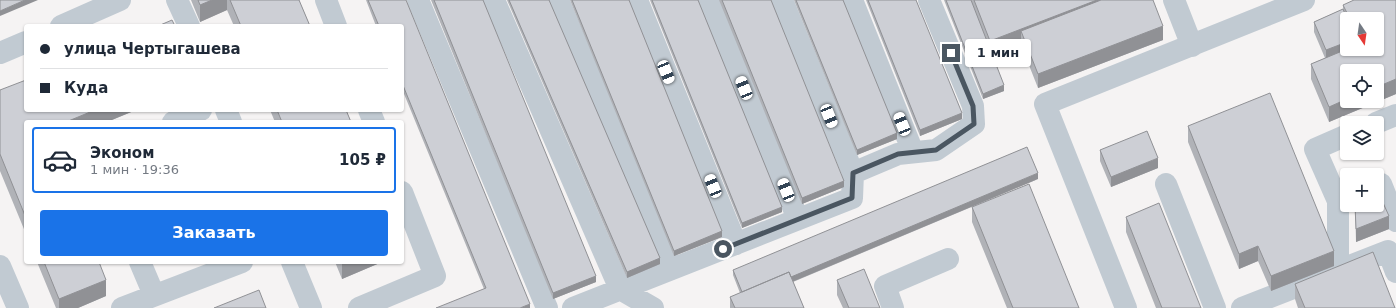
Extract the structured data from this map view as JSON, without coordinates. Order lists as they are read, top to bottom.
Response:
{
  "north": "bottom",
  "page": {
    "map_buttons": "+",
    "banner": ["улица Чертыгашева", "Куда"],
    "bubble": "1 мин",
    "list": [
      {
        "name": "Эконом",
        "note": "1 мин · 19:36",
        "value": "105 ₽"
      }
    ],
    "buttons": "Заказать"
  }
}
